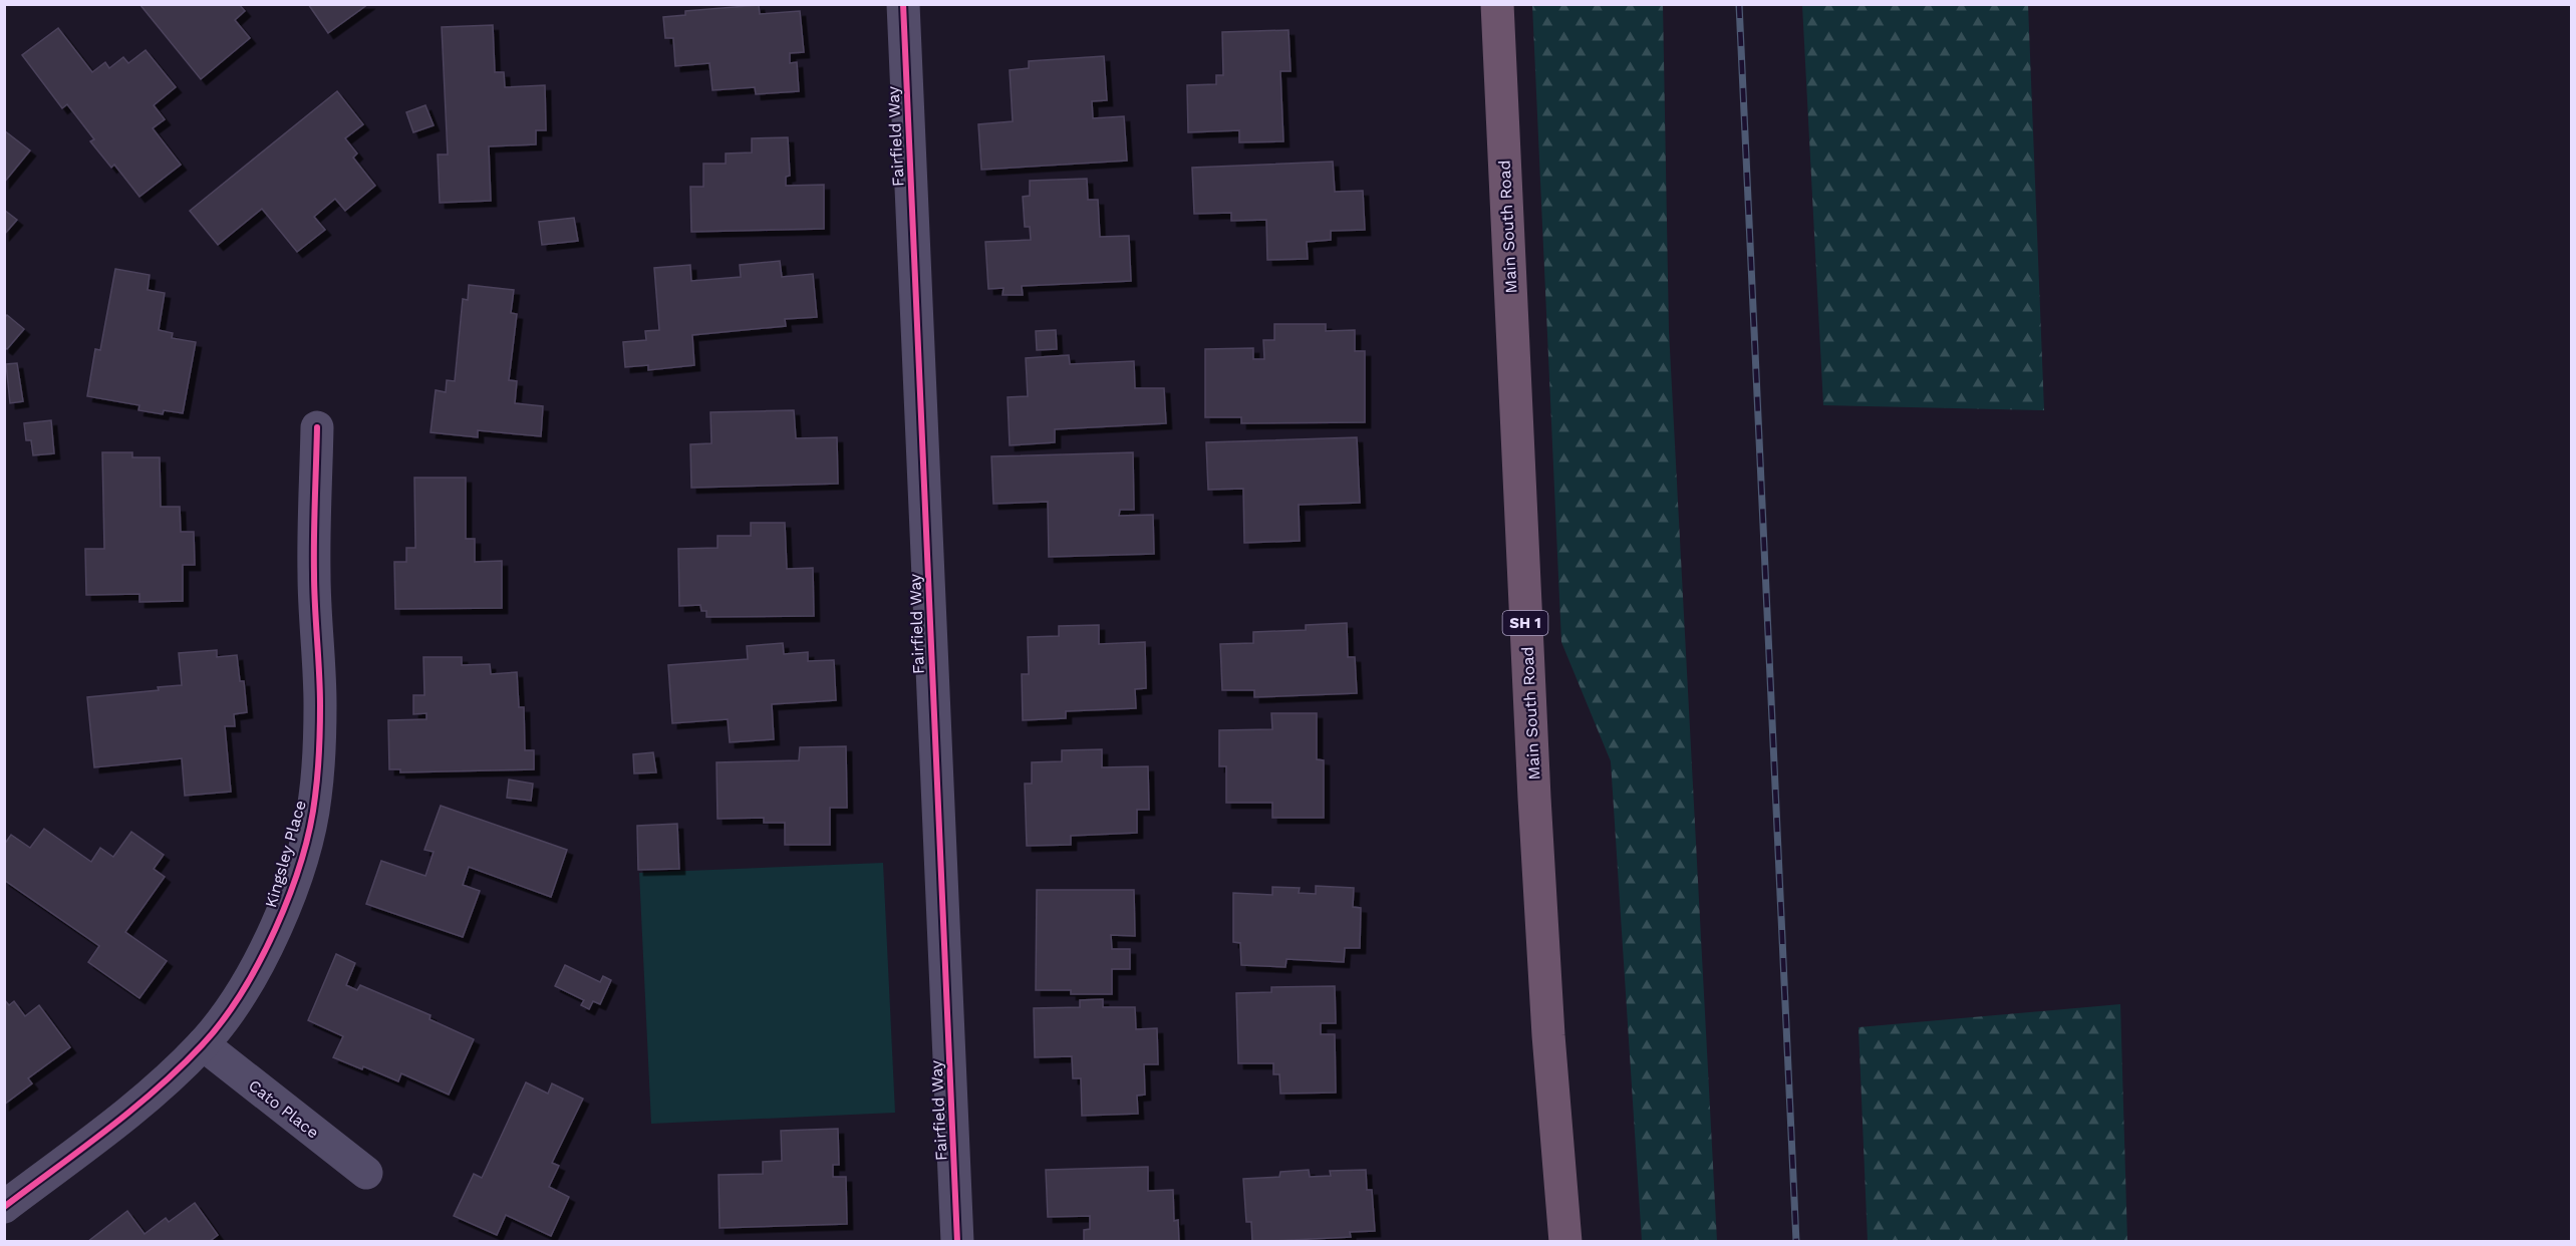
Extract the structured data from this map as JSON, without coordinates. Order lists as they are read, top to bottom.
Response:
{
  "streets": {
    "highway": ["Main South Road", "SH 1"],
    "street": ["Fairfield Way", "Kingsley Place", "Cato Place"]
  },
  "crossings": [
    ["Kingsley Place", "Cato Place"]
  ]
}
